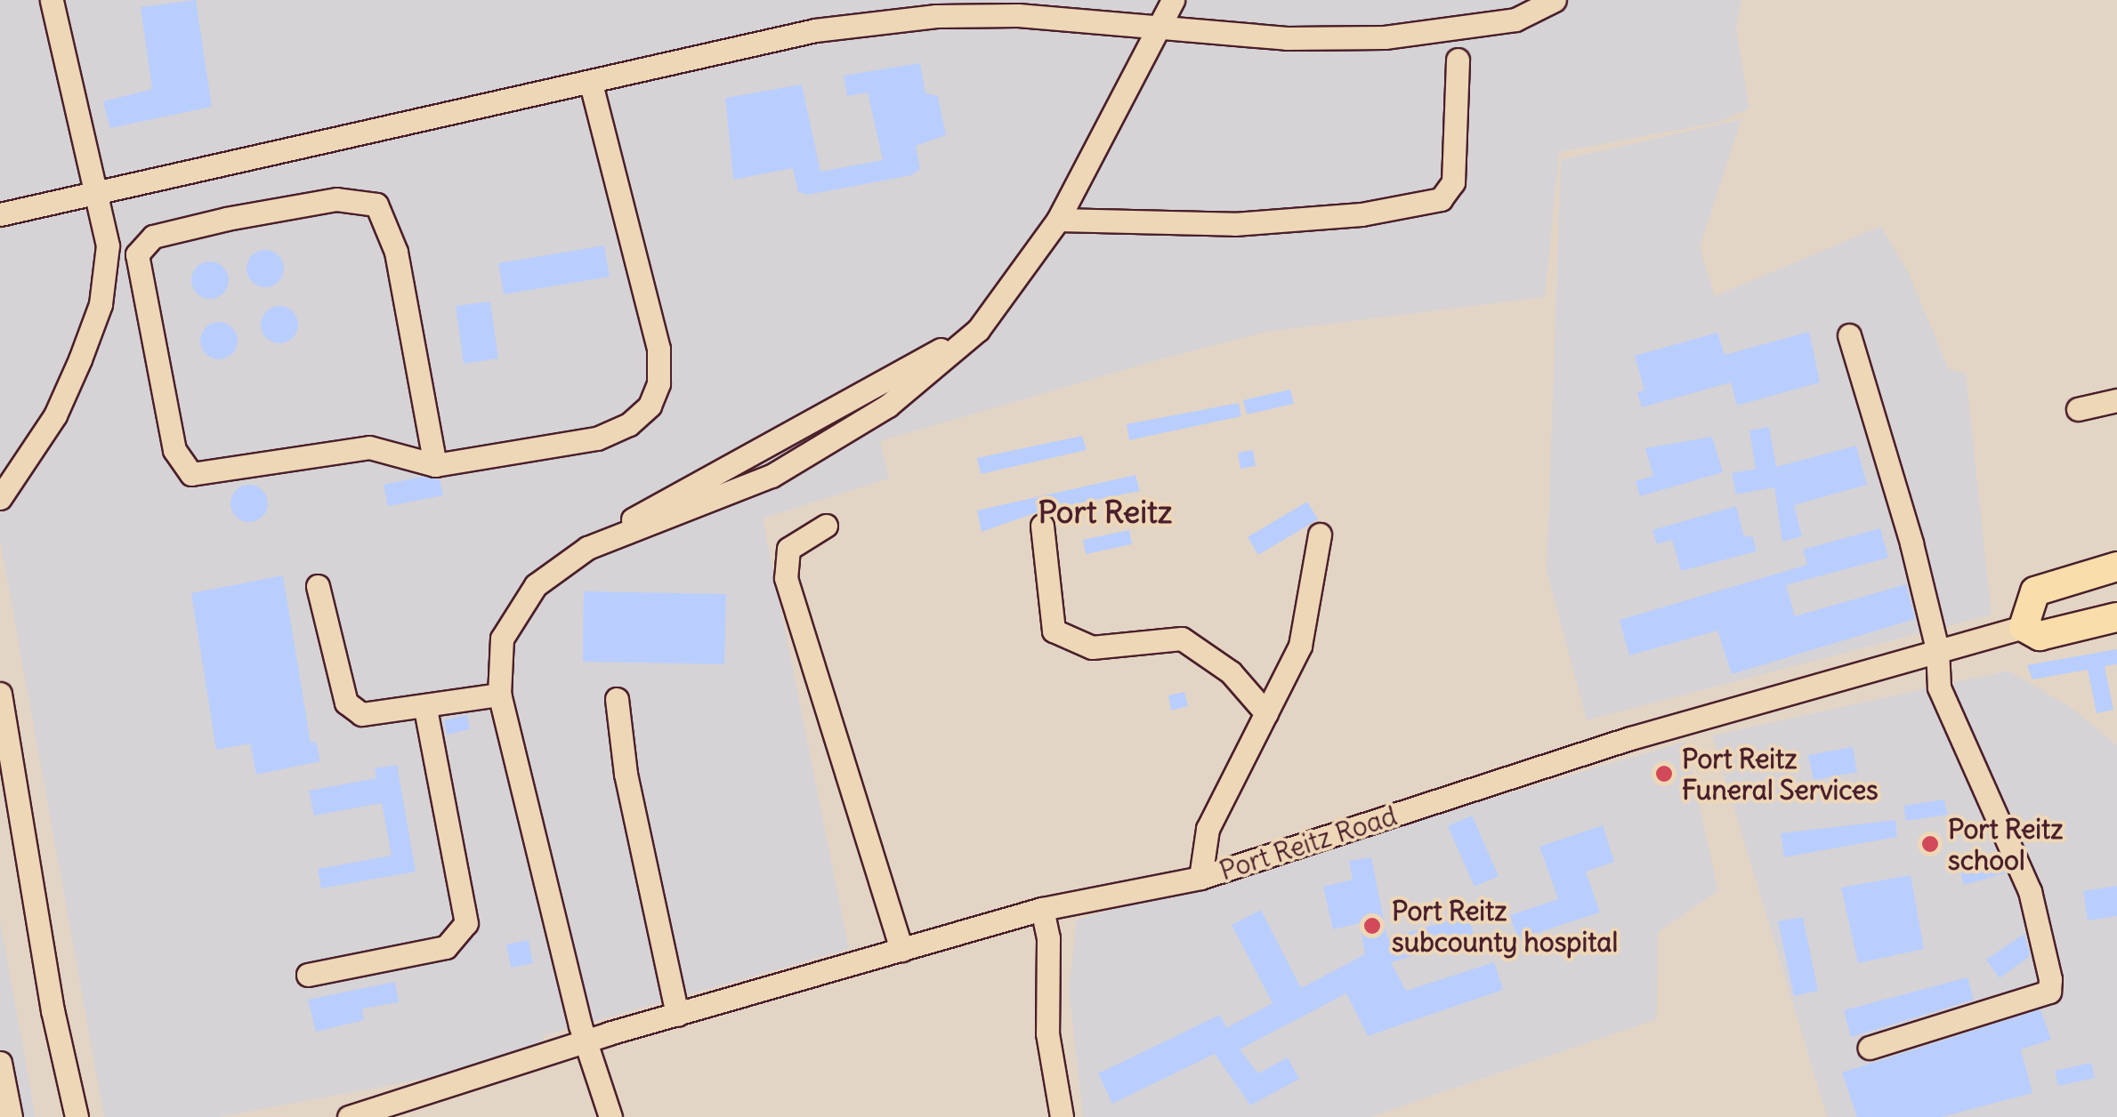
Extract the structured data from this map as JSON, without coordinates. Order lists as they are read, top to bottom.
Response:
{
  "streets": {
    "main road": ["Port Reitz Road"]
  },
  "districts": ["Port Reitz"],
  "places": ["Port Reitz Funeral Services", "Port Reitz school", "Port Reitz subcounty hospital"]
}
